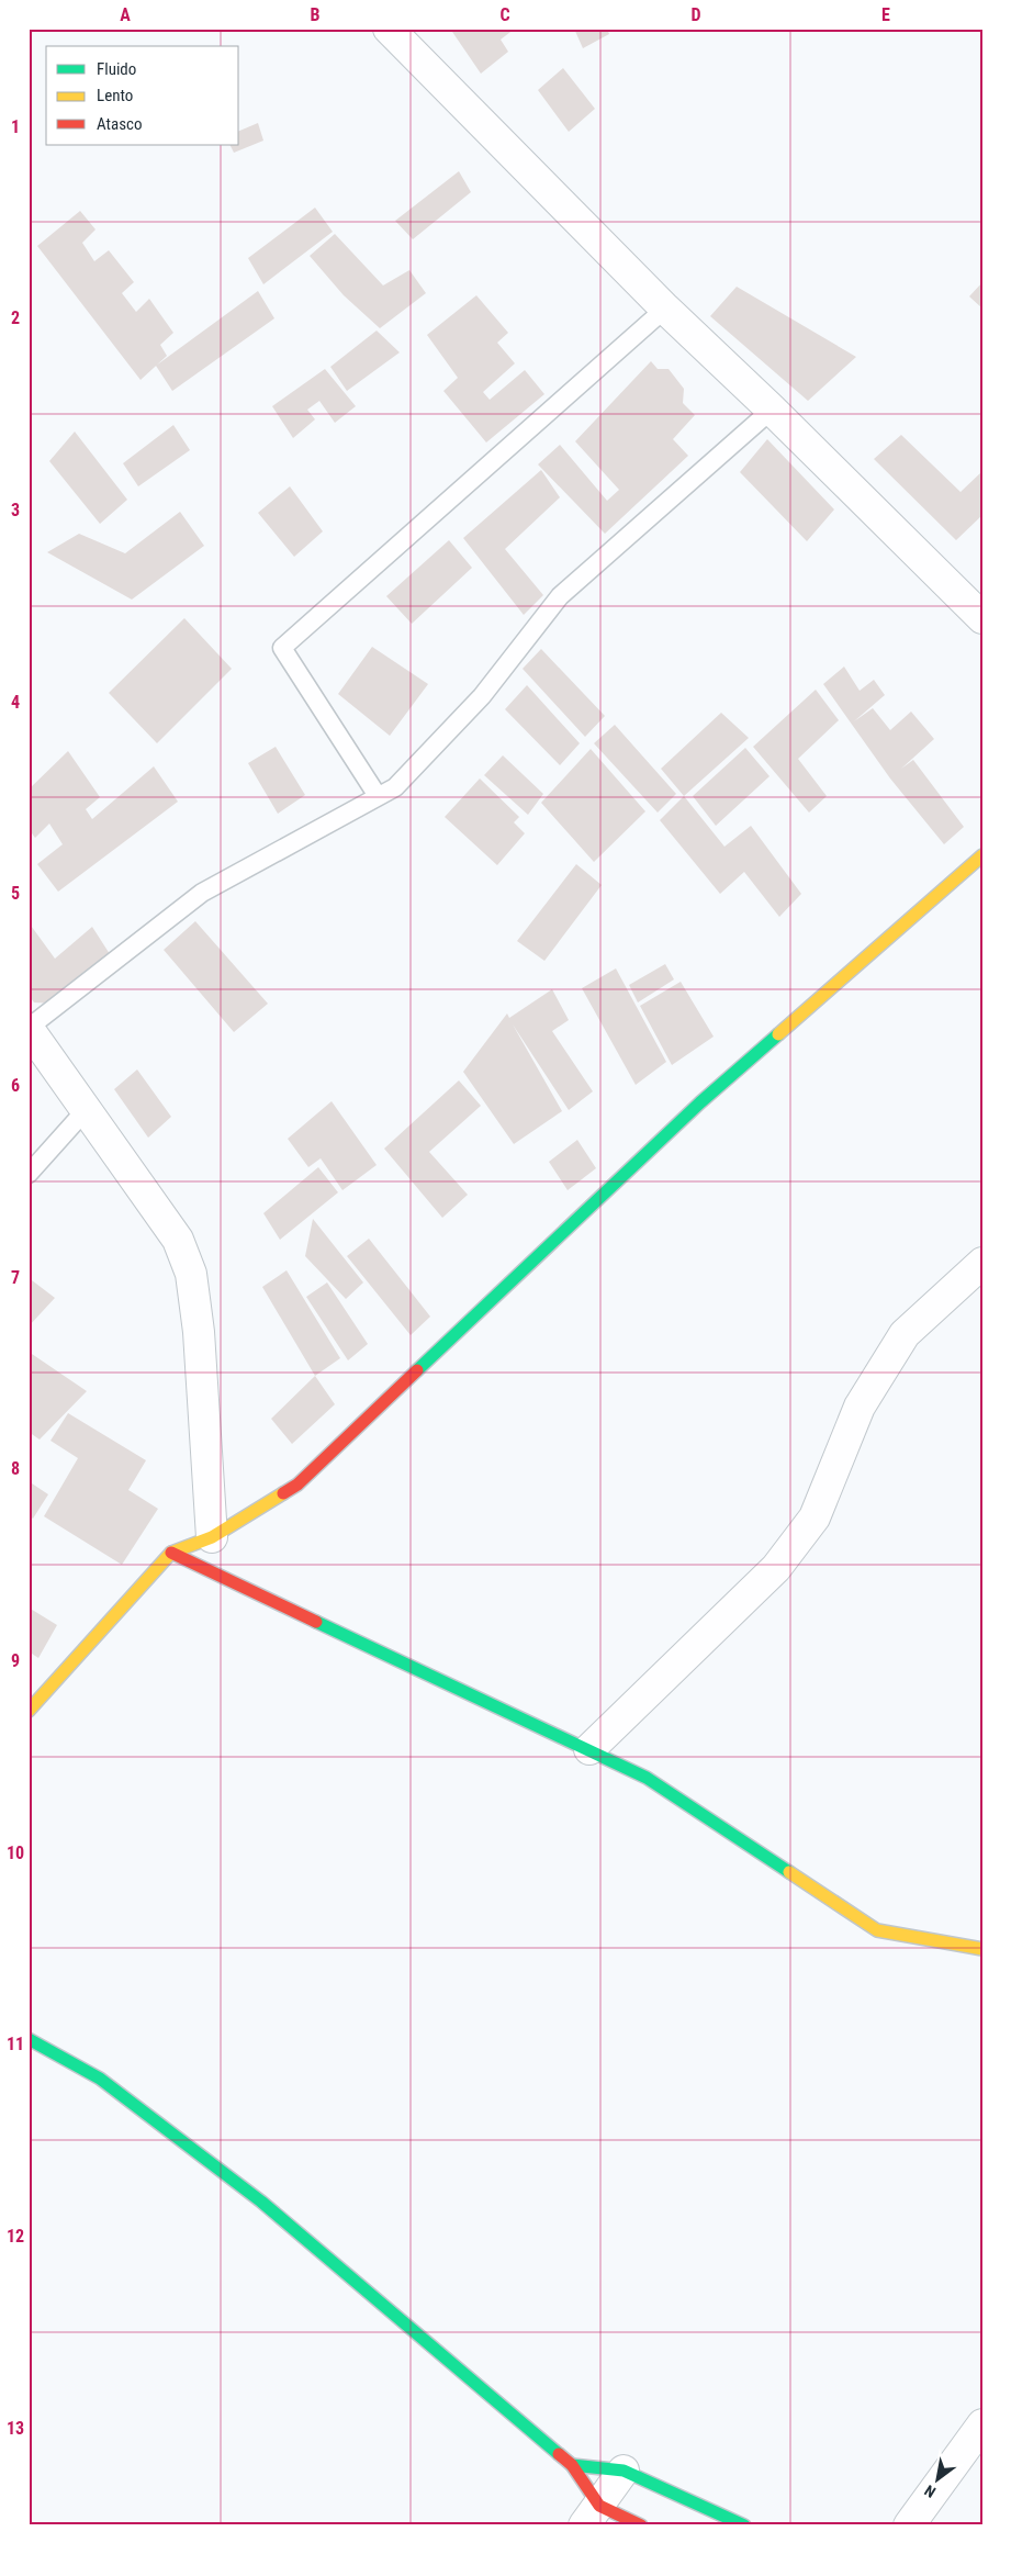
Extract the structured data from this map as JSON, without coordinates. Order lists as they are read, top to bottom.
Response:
{
  "legend": ["Fluido", "Lento", "Atasco"],
  "north": "bottom left",
  "grid": {
    "columns": [
      "A",
      "B",
      "C",
      "D",
      "E"
    ],
    "rows": [
      "1",
      "2",
      "3",
      "4",
      "5",
      "6",
      "7",
      "8",
      "9",
      "10",
      "11",
      "12",
      "13"
    ]
  }
}
